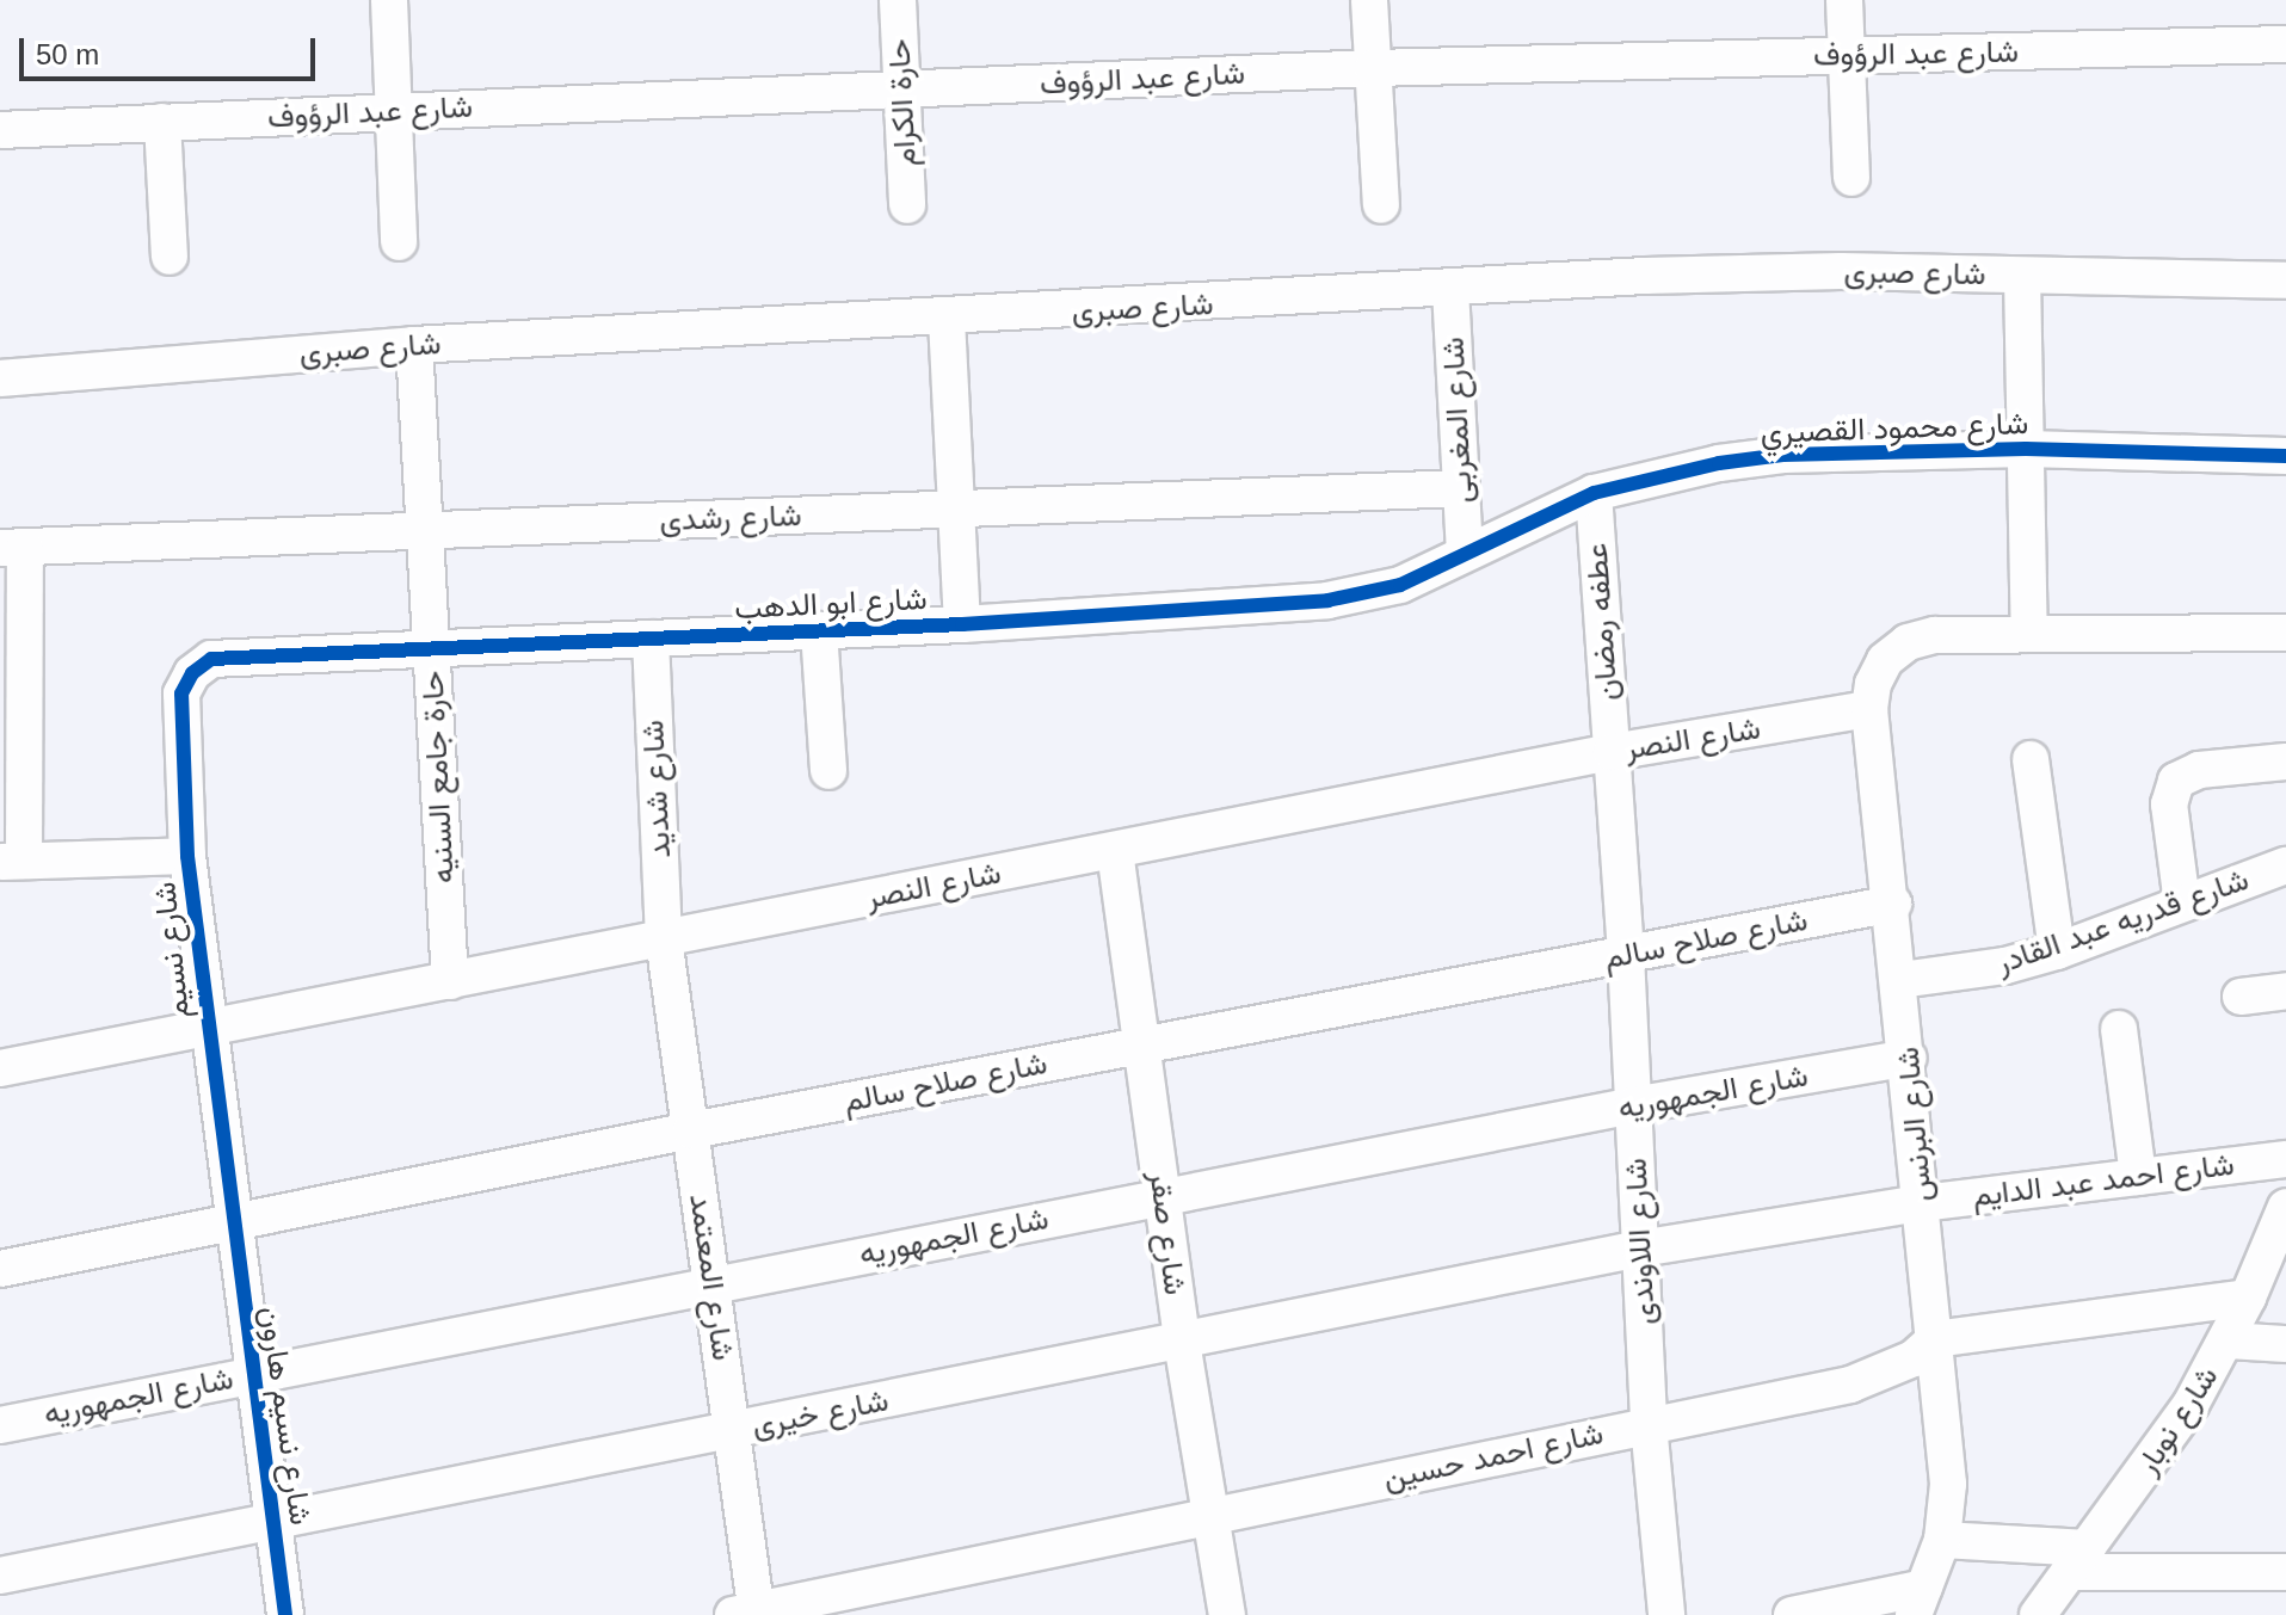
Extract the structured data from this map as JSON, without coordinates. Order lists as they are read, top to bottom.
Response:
{
  "streets": {
    "street": [
      "شارع عبد الرؤوف",
      "حارة الكرام",
      "شارع صبرى",
      "شارع المغربى",
      "شارع محمود القصيري",
      "شارع رشدى",
      "شارع ابو الدهب",
      "عطفه رمضان",
      "شارع النصر",
      "حارة جامع السنيه",
      "شارع شديد",
      "شارع قدريه عبد القادر",
      "شارع صلاح سالم",
      "شارع نسيم",
      "شارع الجمهوريه",
      "شارع البرنس",
      "شارع احمد عبد الدايم",
      "شارع صقر",
      "شارع اللاوندى",
      "شارع المعتمد",
      "شارع خيرى",
      "شارع نسيم هارون",
      "شارع نوبار",
      "شارع احمد حسين"
    ]
  },
  "crossings": [
    ["شارع عبد الرؤوف", "حارة الكرام"],
    ["شارع صبرى", "شارع المغربى"],
    ["شارع صبرى", "حارة جامع السنيه"],
    ["شارع المغربى", "شارع محمود القصيري"],
    ["شارع المغربى", "شارع رشدى"],
    ["شارع المغربى", "شارع ابو الدهب"],
    ["شارع محمود القصيري", "شارع ابو الدهب"],
    ["شارع محمود القصيري", "عطفه رمضان"],
    ["شارع رشدى", "حارة جامع السنيه"],
    ["شارع ابو الدهب", "حارة جامع السنيه"],
    ["شارع ابو الدهب", "شارع شديد"],
    ["شارع ابو الدهب", "شارع نسيم"],
    ["عطفه رمضان", "شارع النصر"],
    ["عطفه رمضان", "شارع اللاوندى"],
    ["شارع النصر", "حارة جامع السنيه"],
    ["شارع النصر", "شارع شديد"],
    ["شارع النصر", "شارع نسيم"],
    ["شارع النصر", "شارع البرنس"],
    ["شارع النصر", "شارع صقر"],
    ["شارع النصر", "شارع اللاوندى"],
    ["شارع النصر", "شارع المعتمد"],
    ["شارع شديد", "شارع المعتمد"],
    ["شارع قدريه عبد القادر", "شارع البرنس"],
    ["شارع صلاح سالم", "شارع نسيم"],
    ["شارع صلاح سالم", "شارع البرنس"],
    ["شارع صلاح سالم", "شارع صقر"],
    ["شارع صلاح سالم", "شارع اللاوندى"],
    ["شارع صلاح سالم", "شارع المعتمد"],
    ["شارع صلاح سالم", "شارع نسيم هارون"],
    ["شارع نسيم", "شارع نسيم هارون"],
    ["شارع الجمهوريه", "شارع البرنس"],
    ["شارع الجمهوريه", "شارع صقر"],
    ["شارع الجمهوريه", "شارع اللاوندى"],
    ["شارع الجمهوريه", "شارع المعتمد"],
    ["شارع الجمهوريه", "شارع نسيم هارون"],
    ["شارع البرنس", "شارع احمد عبد الدايم"],
    ["شارع البرنس", "شارع احمد حسين"],
    ["شارع احمد عبد الدايم", "شارع اللاوندى"],
    ["شارع احمد عبد الدايم", "شارع خيرى"],
    ["شارع صقر", "شارع خيرى"],
    ["شارع صقر", "شارع احمد حسين"],
    ["شارع اللاوندى", "شارع خيرى"],
    ["شارع اللاوندى", "شارع احمد حسين"],
    ["شارع المعتمد", "شارع خيرى"],
    ["شارع المعتمد", "شارع احمد حسين"],
    ["شارع خيرى", "شارع نسيم هارون"],
    ["شارع نوبار", "شارع احمد حسين"]
  ],
  "scale_bar": "50 m"
}
